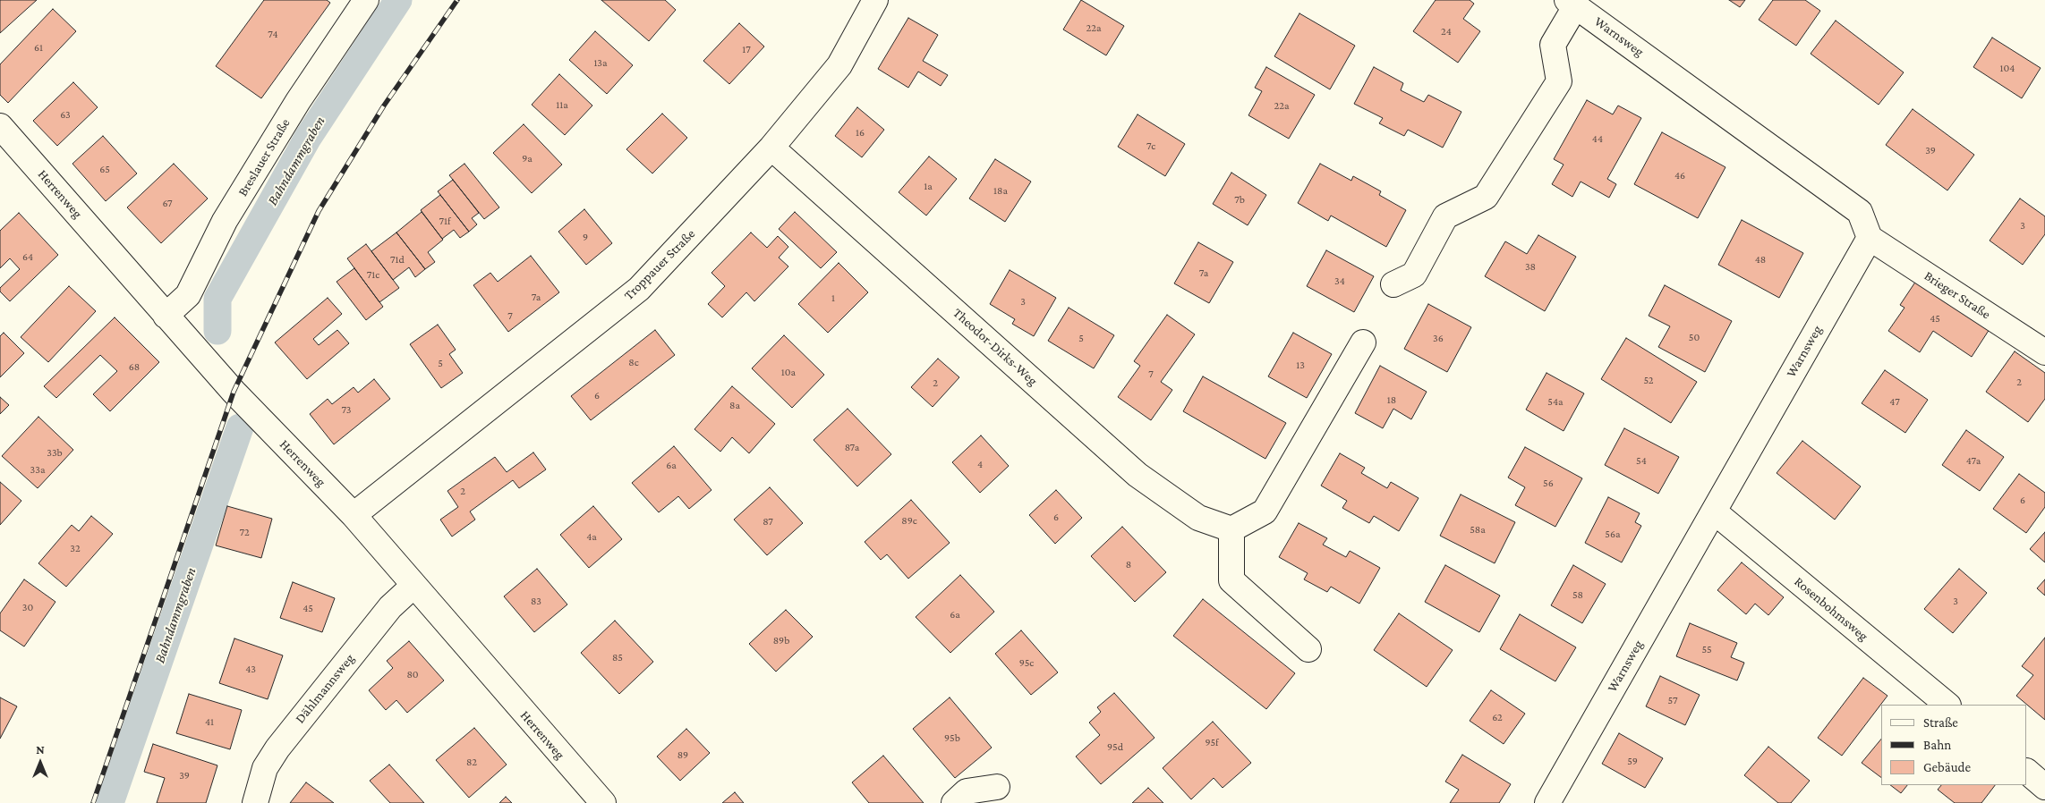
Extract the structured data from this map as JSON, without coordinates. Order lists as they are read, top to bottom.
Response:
{
  "streets": {
    "street": [
      "Warnsweg",
      "Breslauer Straße",
      "Herrenweg",
      "Troppauer Straße",
      "Brieger Straße",
      "Theodor-Dirks-Weg",
      "Rosenbohmsweg",
      "Dählmannsweg"
    ]
  },
  "crossings": [
    ["Warnsweg", "Brieger Straße"],
    ["Warnsweg", "Rosenbohmsweg"],
    ["Breslauer Straße", "Herrenweg"],
    ["Herrenweg", "Troppauer Straße"],
    ["Herrenweg", "Dählmannsweg"],
    ["Troppauer Straße", "Theodor-Dirks-Weg"]
  ],
  "water": ["Bahndammgraben"],
  "house_numbers": [
    "22a",
    "24",
    "74",
    "61",
    "17",
    "13a",
    "104",
    "11a",
    "22a",
    "63",
    "16",
    "44",
    "7c",
    "39",
    "9a",
    "65",
    "46",
    "1a",
    "18a",
    "7b",
    "67",
    "71f",
    "3",
    "9",
    "64",
    "71d",
    "48",
    "38",
    "7a",
    "71c",
    "34",
    "7a",
    "1",
    "3",
    "7",
    "45",
    "50",
    "5",
    "36",
    "8c",
    "5",
    "13",
    "68",
    "10a",
    "7",
    "52",
    "2",
    "2",
    "6",
    "18",
    "54a",
    "47",
    "8a",
    "73",
    "87a",
    "33b",
    "54",
    "47a",
    "4",
    "6a",
    "33a",
    "56",
    "2",
    "6",
    "6",
    "89c",
    "87",
    "58a",
    "72",
    "56a",
    "4a",
    "32",
    "8",
    "58",
    "83",
    "3",
    "30",
    "45",
    "6a",
    "89b",
    "55",
    "85",
    "95c",
    "43",
    "80",
    "57",
    "62",
    "41",
    "95b",
    "95f",
    "95d",
    "89",
    "59",
    "82",
    "39"
  ],
  "legend": ["Straße", "Bahn", "Gebäude"],
  "north": "top"
}
